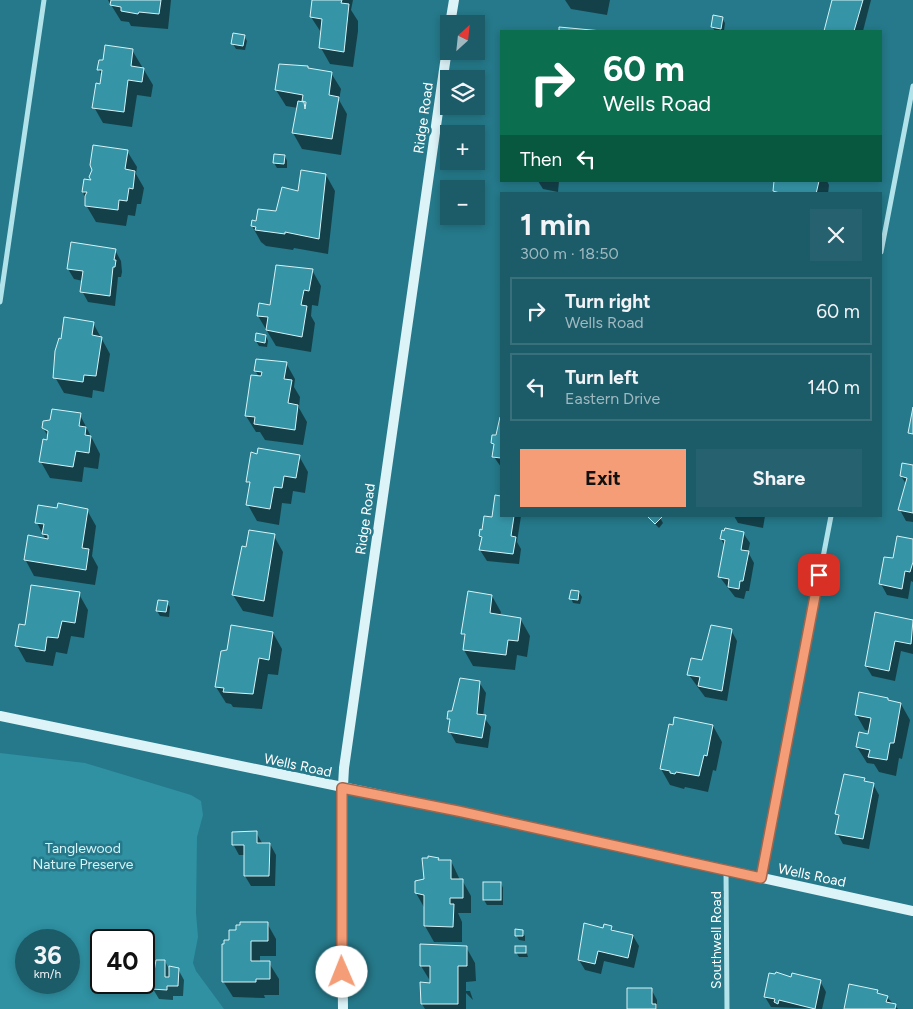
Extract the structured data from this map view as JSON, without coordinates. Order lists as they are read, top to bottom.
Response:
{
  "streets": {
    "street": ["Ridge Road", "Wells Road", "Southwell Road"]
  },
  "crossings": [
    ["Ridge Road", "Wells Road"],
    ["Wells Road", "Southwell Road"]
  ],
  "parks": ["Tanglewood Nature Preserve"],
  "north": "top right",
  "page": {
    "map_buttons": ["+", "−"],
    "turn": ["60 m", "Wells Road"],
    "then": "Then",
    "heading": ["1 min", "300 m · 18:50"],
    "list": [
      {
        "name": "Turn right",
        "note": "Wells Road",
        "value": "60 m"
      },
      {
        "name": "Turn left",
        "note": "Eastern Drive",
        "value": "140 m"
      }
    ],
    "buttons": ["Exit", "Share"],
    "speed": "36 km/h",
    "limit": "40"
  }
}
